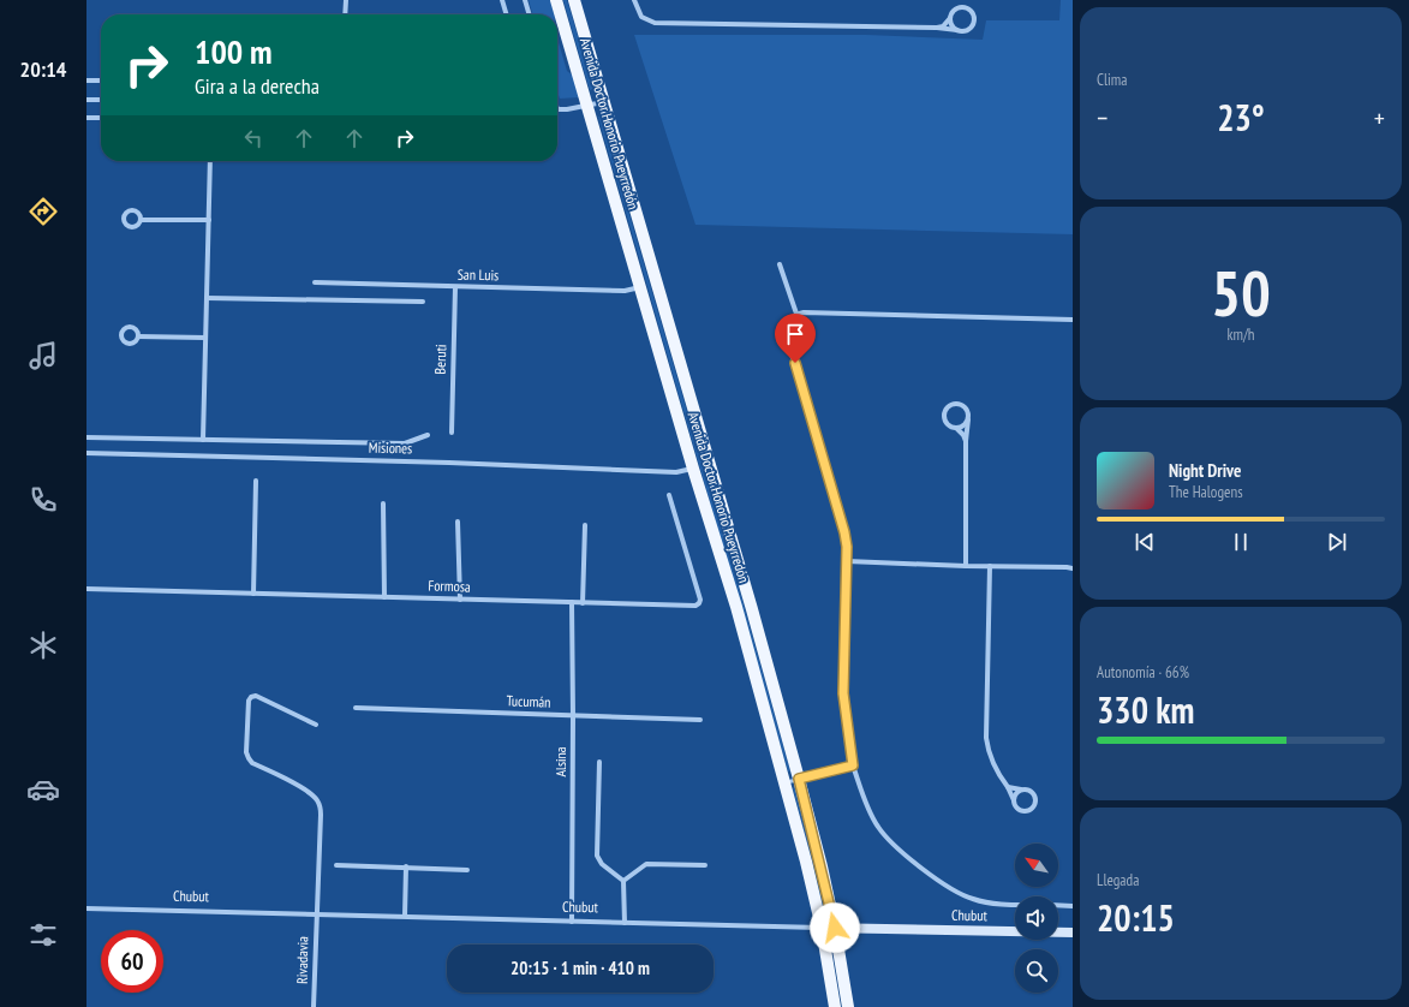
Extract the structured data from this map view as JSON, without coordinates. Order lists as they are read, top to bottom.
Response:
{
  "streets": {
    "main road": ["Avenida Doctor Honorio Pueyrredón"],
    "street": [
      "San Luis",
      "Beruti",
      "Misiones",
      "Formosa",
      "Tucumán",
      "Alsina",
      "Chubut",
      "Rivadavia"
    ]
  },
  "crossings": [
    ["Avenida Doctor Honorio Pueyrredón", "San Luis"],
    ["Avenida Doctor Honorio Pueyrredón", "Misiones"],
    ["Avenida Doctor Honorio Pueyrredón", "Chubut"],
    ["San Luis", "Beruti"],
    ["Formosa", "Alsina"],
    ["Tucumán", "Alsina"],
    ["Alsina", "Chubut"],
    ["Chubut", "Rivadavia"]
  ],
  "north": "top left",
  "page": {
    "tabs": "20:14",
    "tile": [
      "Clima",
      ["50", "km/h"],
      ["Autonomía · 66%", "330 km"],
      ["Llegada", "20:15"]
    ],
    "turn": ["100 m", "Gira a la derecha"],
    "heat": ["−", "23°", "+"],
    "song": ["Night Drive", "The Halogens"],
    "limit": "60",
    "trip": "20:15 · 1 min · 410 m"
  }
}
